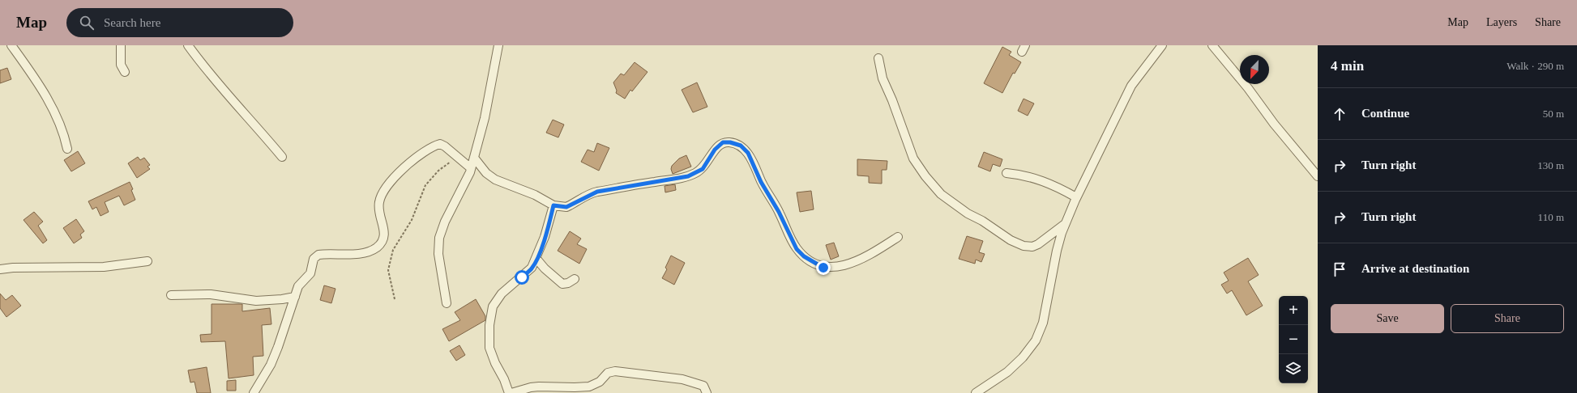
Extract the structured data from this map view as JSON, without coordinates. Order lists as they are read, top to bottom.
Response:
{
  "north": "bottom left",
  "page": {
    "header": "Map",
    "search": "Search here",
    "nav": ["Map", "Layers", "Share"],
    "heading": ["4 min", "Walk · 290 m"],
    "list": [
      ["Continue", "50 m"],
      ["Turn right", "130 m"],
      ["Turn right", "110 m"],
      "Arrive at destination"
    ],
    "buttons": ["Save", "Share"],
    "map_buttons": ["+", "−"]
  }
}
